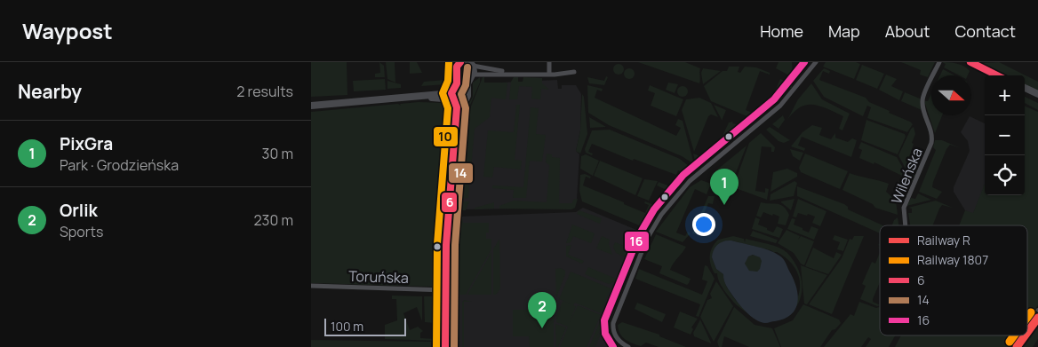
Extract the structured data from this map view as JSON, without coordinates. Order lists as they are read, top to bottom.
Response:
{
  "streets": {
    "street": ["Wileńska", "Toruńska"]
  },
  "lines": [
    "transit line 6",
    "transit line 16",
    "transit line 10",
    "transit line 14",
    "rail line 1807",
    "rail line R"
  ],
  "legend": [
    "Railway R",
    "Railway 1807",
    "6",
    "14",
    "16"
  ],
  "scale_bar": "100 m",
  "north": "right",
  "page": {
    "header": "Waypost",
    "nav": [
      "Home",
      "Map",
      "About",
      "Contact"
    ],
    "heading": ["Nearby", "2 results"],
    "map_buttons": ["+", "−"],
    "list": [
      {
        "mark": "1",
        "name": "PixGra",
        "note": "Park · Grodzieńska",
        "value": "30 m"
      },
      {
        "mark": "2",
        "name": "Orlik",
        "note": "Sports",
        "value": "230 m"
      }
    ],
    "pins": ["1", "2"],
    "scale": "100 m"
  }
}
